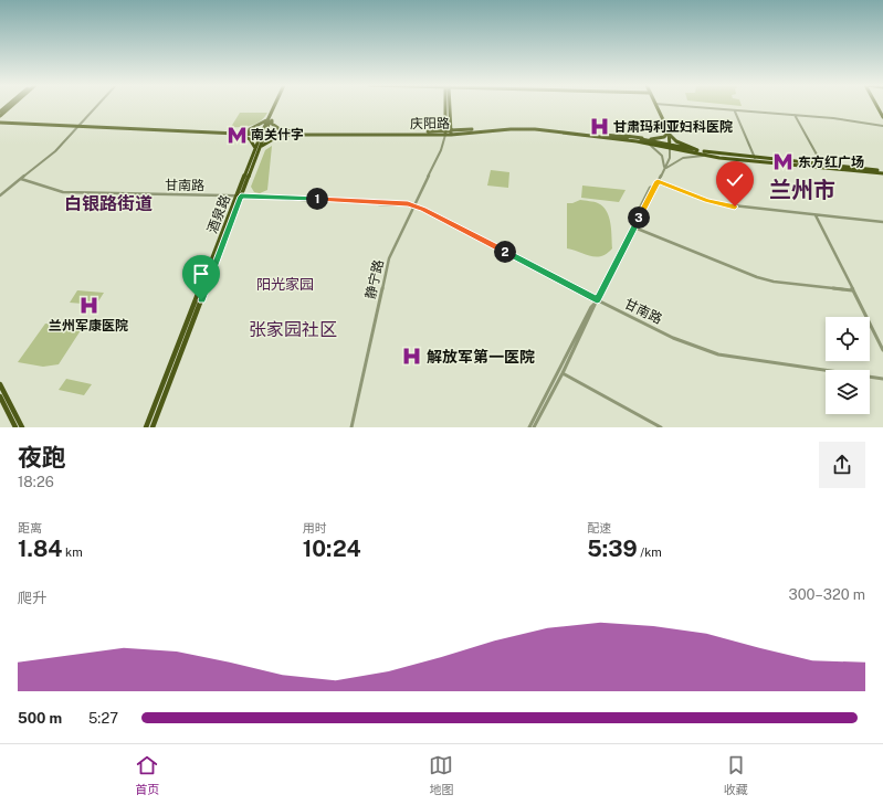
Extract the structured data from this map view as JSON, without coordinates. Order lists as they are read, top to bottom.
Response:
{
  "streets": {
    "main road": ["庆阳路", "酒泉路", "静宁路"],
    "street": ["甘南路"]
  },
  "crossings": [
    ["庆阳路", "酒泉路"],
    ["庆阳路", "静宁路"],
    ["甘南路", "酒泉路"],
    ["甘南路", "静宁路"]
  ],
  "districts": [
    "兰州市",
    "白银路街道",
    "阳光家园",
    "张家园社区"
  ],
  "places": {
    "hospital": ["甘肃玛利亚妇科医院", "兰州军康医院", "解放军第一医院"],
    "metro station": ["南关什字", "东方红广场"]
  },
  "page": {
    "pins": ["1", "3", "2"],
    "heading": ["夜跑", "18:26"],
    "stats": [
      ["距离", "1.84 km"],
      ["用时", "10:24"],
      ["配速", "5:39 /km"]
    ],
    "chart": ["爬升", "300–320 m"],
    "list": [
      {
        "name": "500 m",
        "note": "5:27"
      }
    ],
    "tabs": ["首页", "地图", "收藏"]
  }
}
